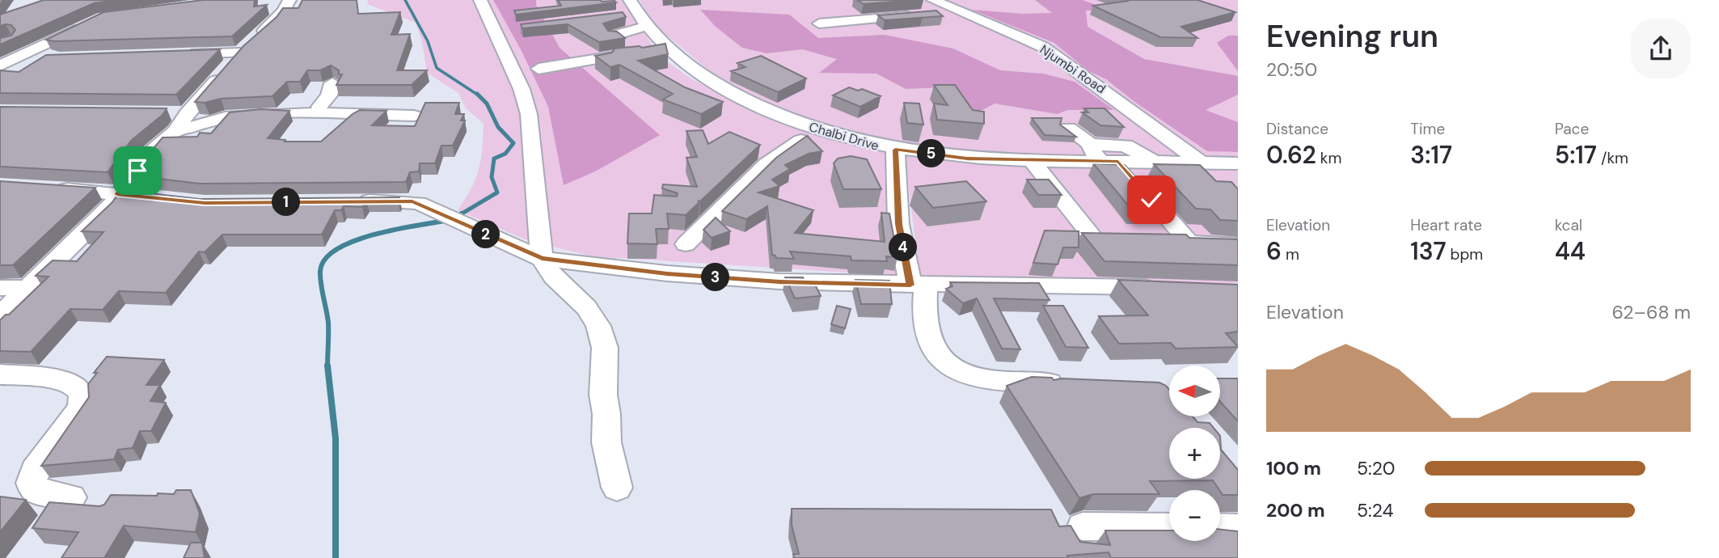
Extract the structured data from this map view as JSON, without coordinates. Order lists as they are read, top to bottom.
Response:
{
  "streets": {
    "street": ["Njumbi Road", "Chalbi Drive"]
  },
  "crossings": [
    ["Njumbi Road", "Chalbi Drive"]
  ],
  "north": "left",
  "page": {
    "heading": ["Evening run", "20:50"],
    "stats": [
      ["Distance", "0.62 km"],
      ["Time", "3:17"],
      ["Pace", "5:17 /km"],
      ["Elevation", "6 m"],
      ["Heart rate", "137 bpm"],
      ["kcal", "44"]
    ],
    "pins": [
      "5",
      "1",
      "2",
      "4",
      "3"
    ],
    "chart": ["Elevation", "62–68 m"],
    "map_buttons": ["+", "−"],
    "list": [
      {
        "name": "100 m",
        "note": "5:20"
      },
      {
        "name": "200 m",
        "note": "5:24"
      }
    ]
  }
}
